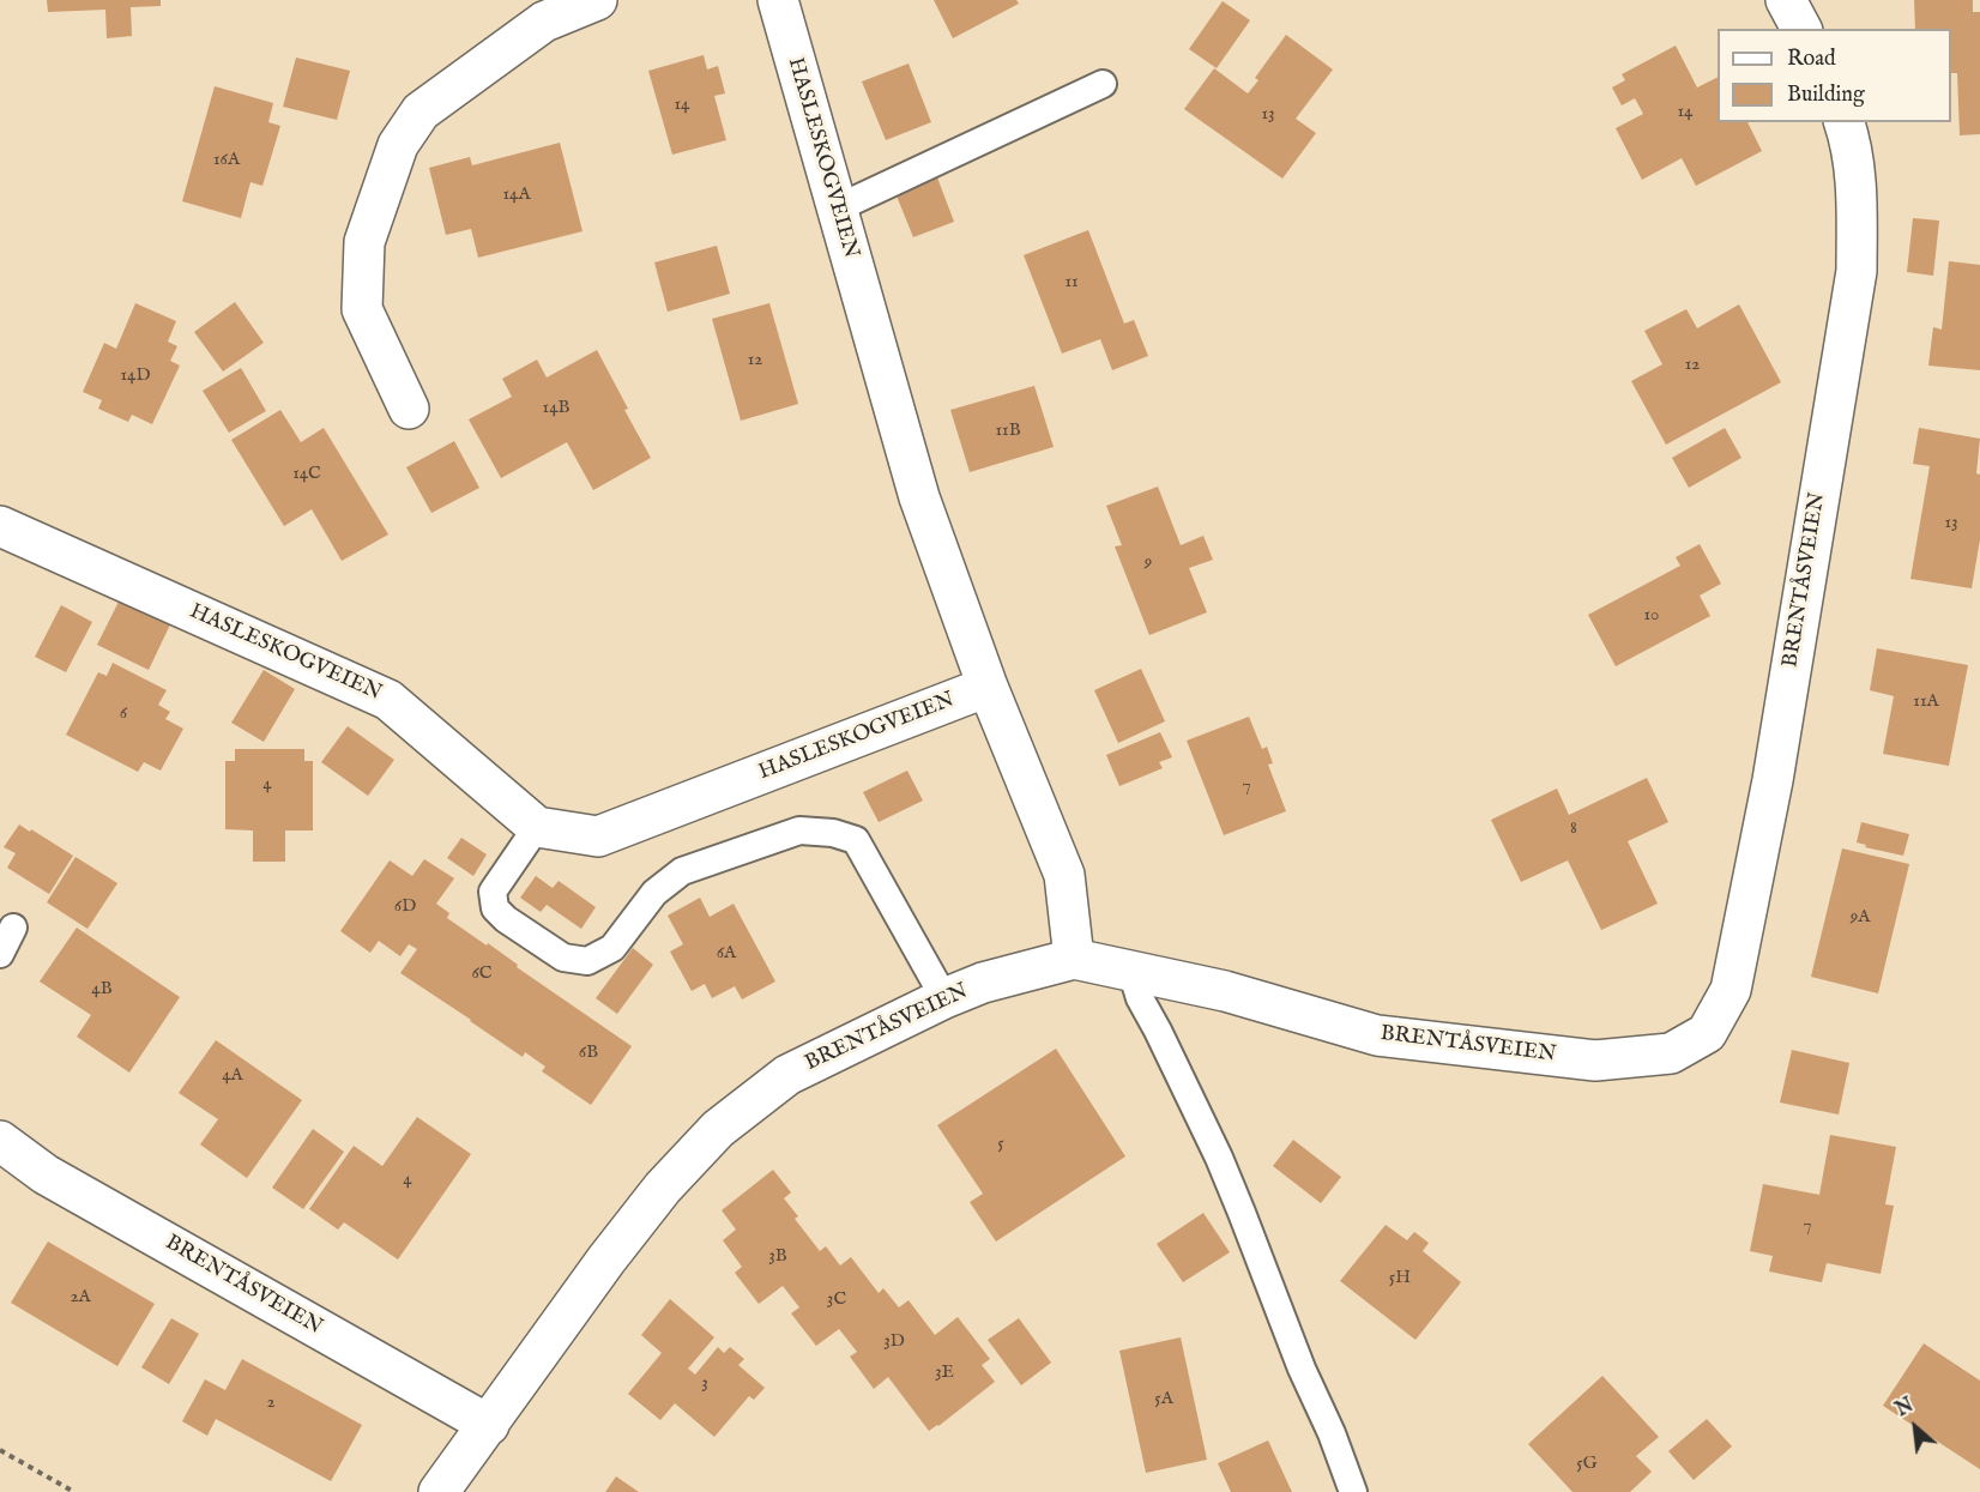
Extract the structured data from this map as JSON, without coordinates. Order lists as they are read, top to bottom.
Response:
{
  "streets": {
    "street": ["HASLESKOGVEIEN", "BRENTÅSVEIEN"]
  },
  "crossings": [
    ["HASLESKOGVEIEN", "BRENTÅSVEIEN"]
  ],
  "house_numbers": [
    "14",
    "14",
    "13",
    "16A",
    "14A",
    "11",
    "12",
    "12",
    "14D",
    "14B",
    "11B",
    "14C",
    "13",
    "9",
    "10",
    "11A",
    "6",
    "4",
    "7",
    "8",
    "6D",
    "9A",
    "6A",
    "6C",
    "4B",
    "6B",
    "4A",
    "5",
    "4",
    "7",
    "3B",
    "5H",
    "2A",
    "3C",
    "3D",
    "3E",
    "3",
    "5A",
    "2",
    "5G"
  ],
  "legend": ["Road", "Building"],
  "north": "top left"
}
